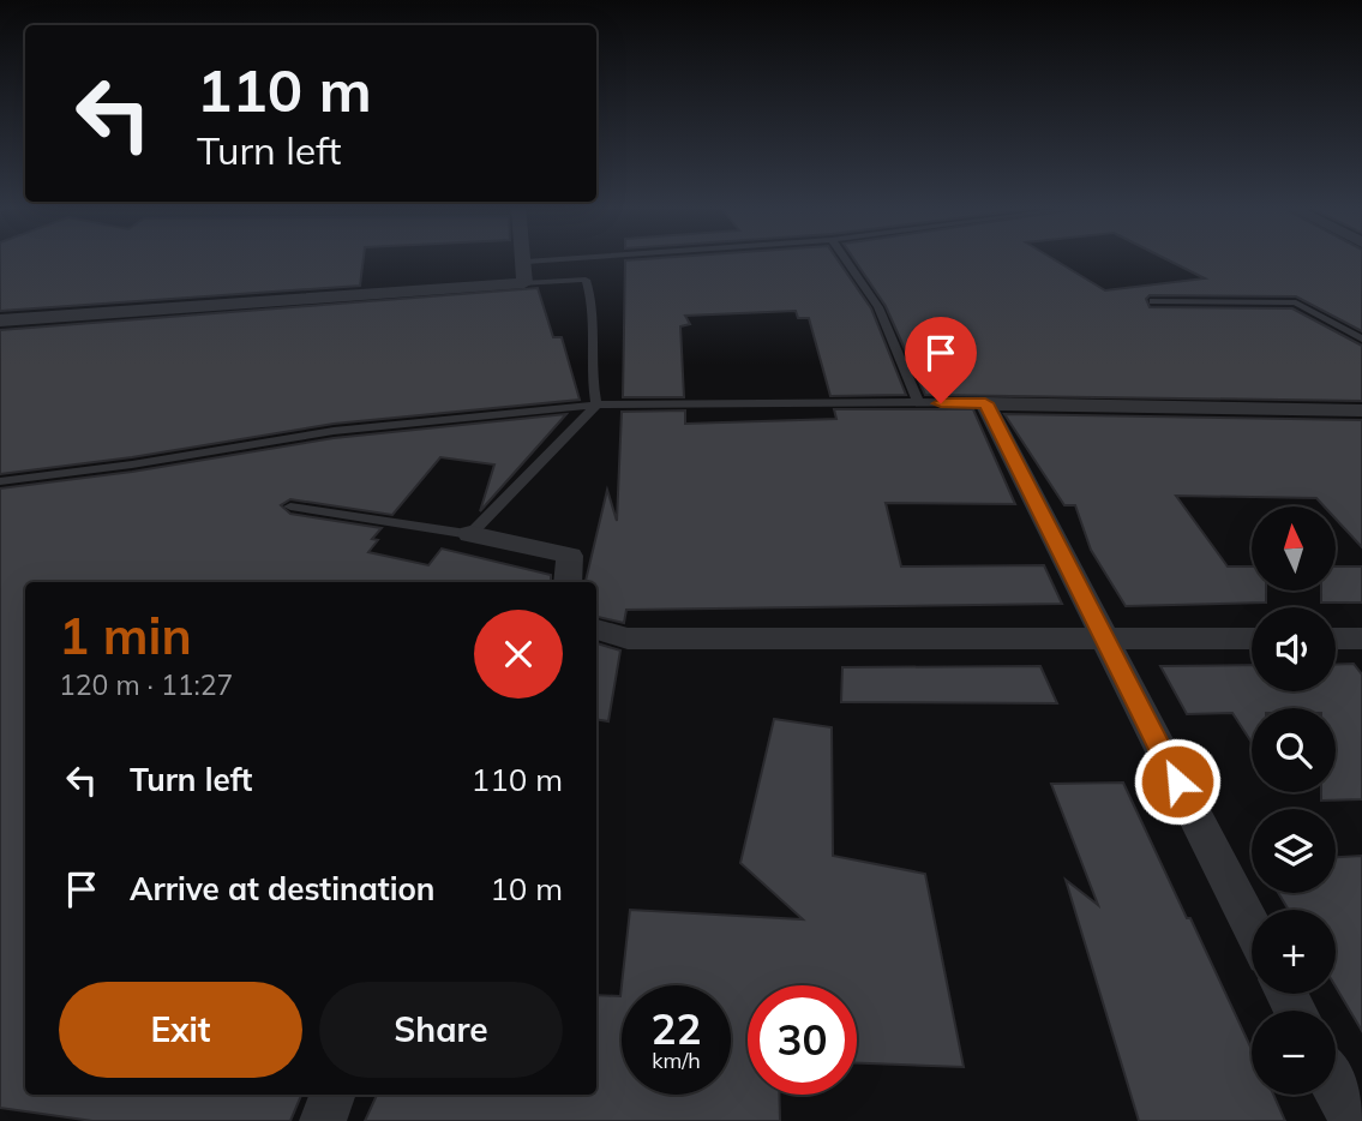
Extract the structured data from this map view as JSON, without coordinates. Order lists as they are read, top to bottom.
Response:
{
  "north": "top",
  "page": {
    "turn": ["110 m", "Turn left"],
    "map_buttons": ["+", "−"],
    "heading": ["1 min", "120 m · 11:27"],
    "list": [
      {
        "name": "Turn left",
        "value": "110 m"
      },
      {
        "name": "Arrive at destination",
        "value": "10 m"
      }
    ],
    "buttons": ["Exit", "Share"],
    "speed": "22 km/h",
    "limit": "30"
  }
}
